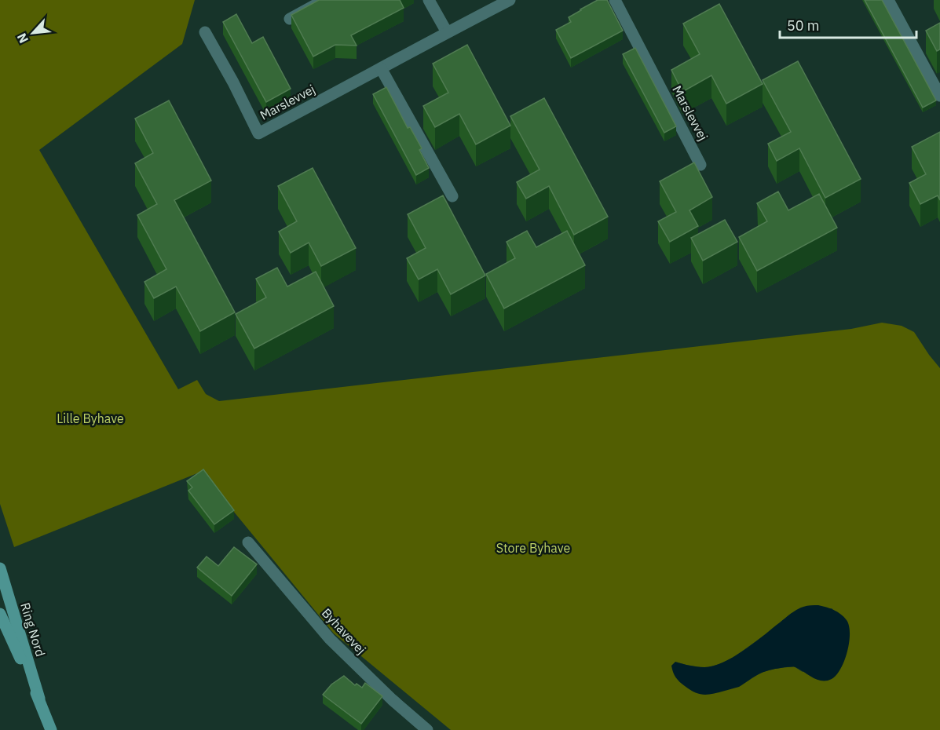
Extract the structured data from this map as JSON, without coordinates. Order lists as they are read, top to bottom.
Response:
{
  "streets": {
    "main road": ["Ring Nord"],
    "street": ["Marslevvej", "Byhavevej"]
  },
  "parks": ["Lille Byhave", "Store Byhave"],
  "scale_bar": "50 m",
  "north": "bottom left"
}
